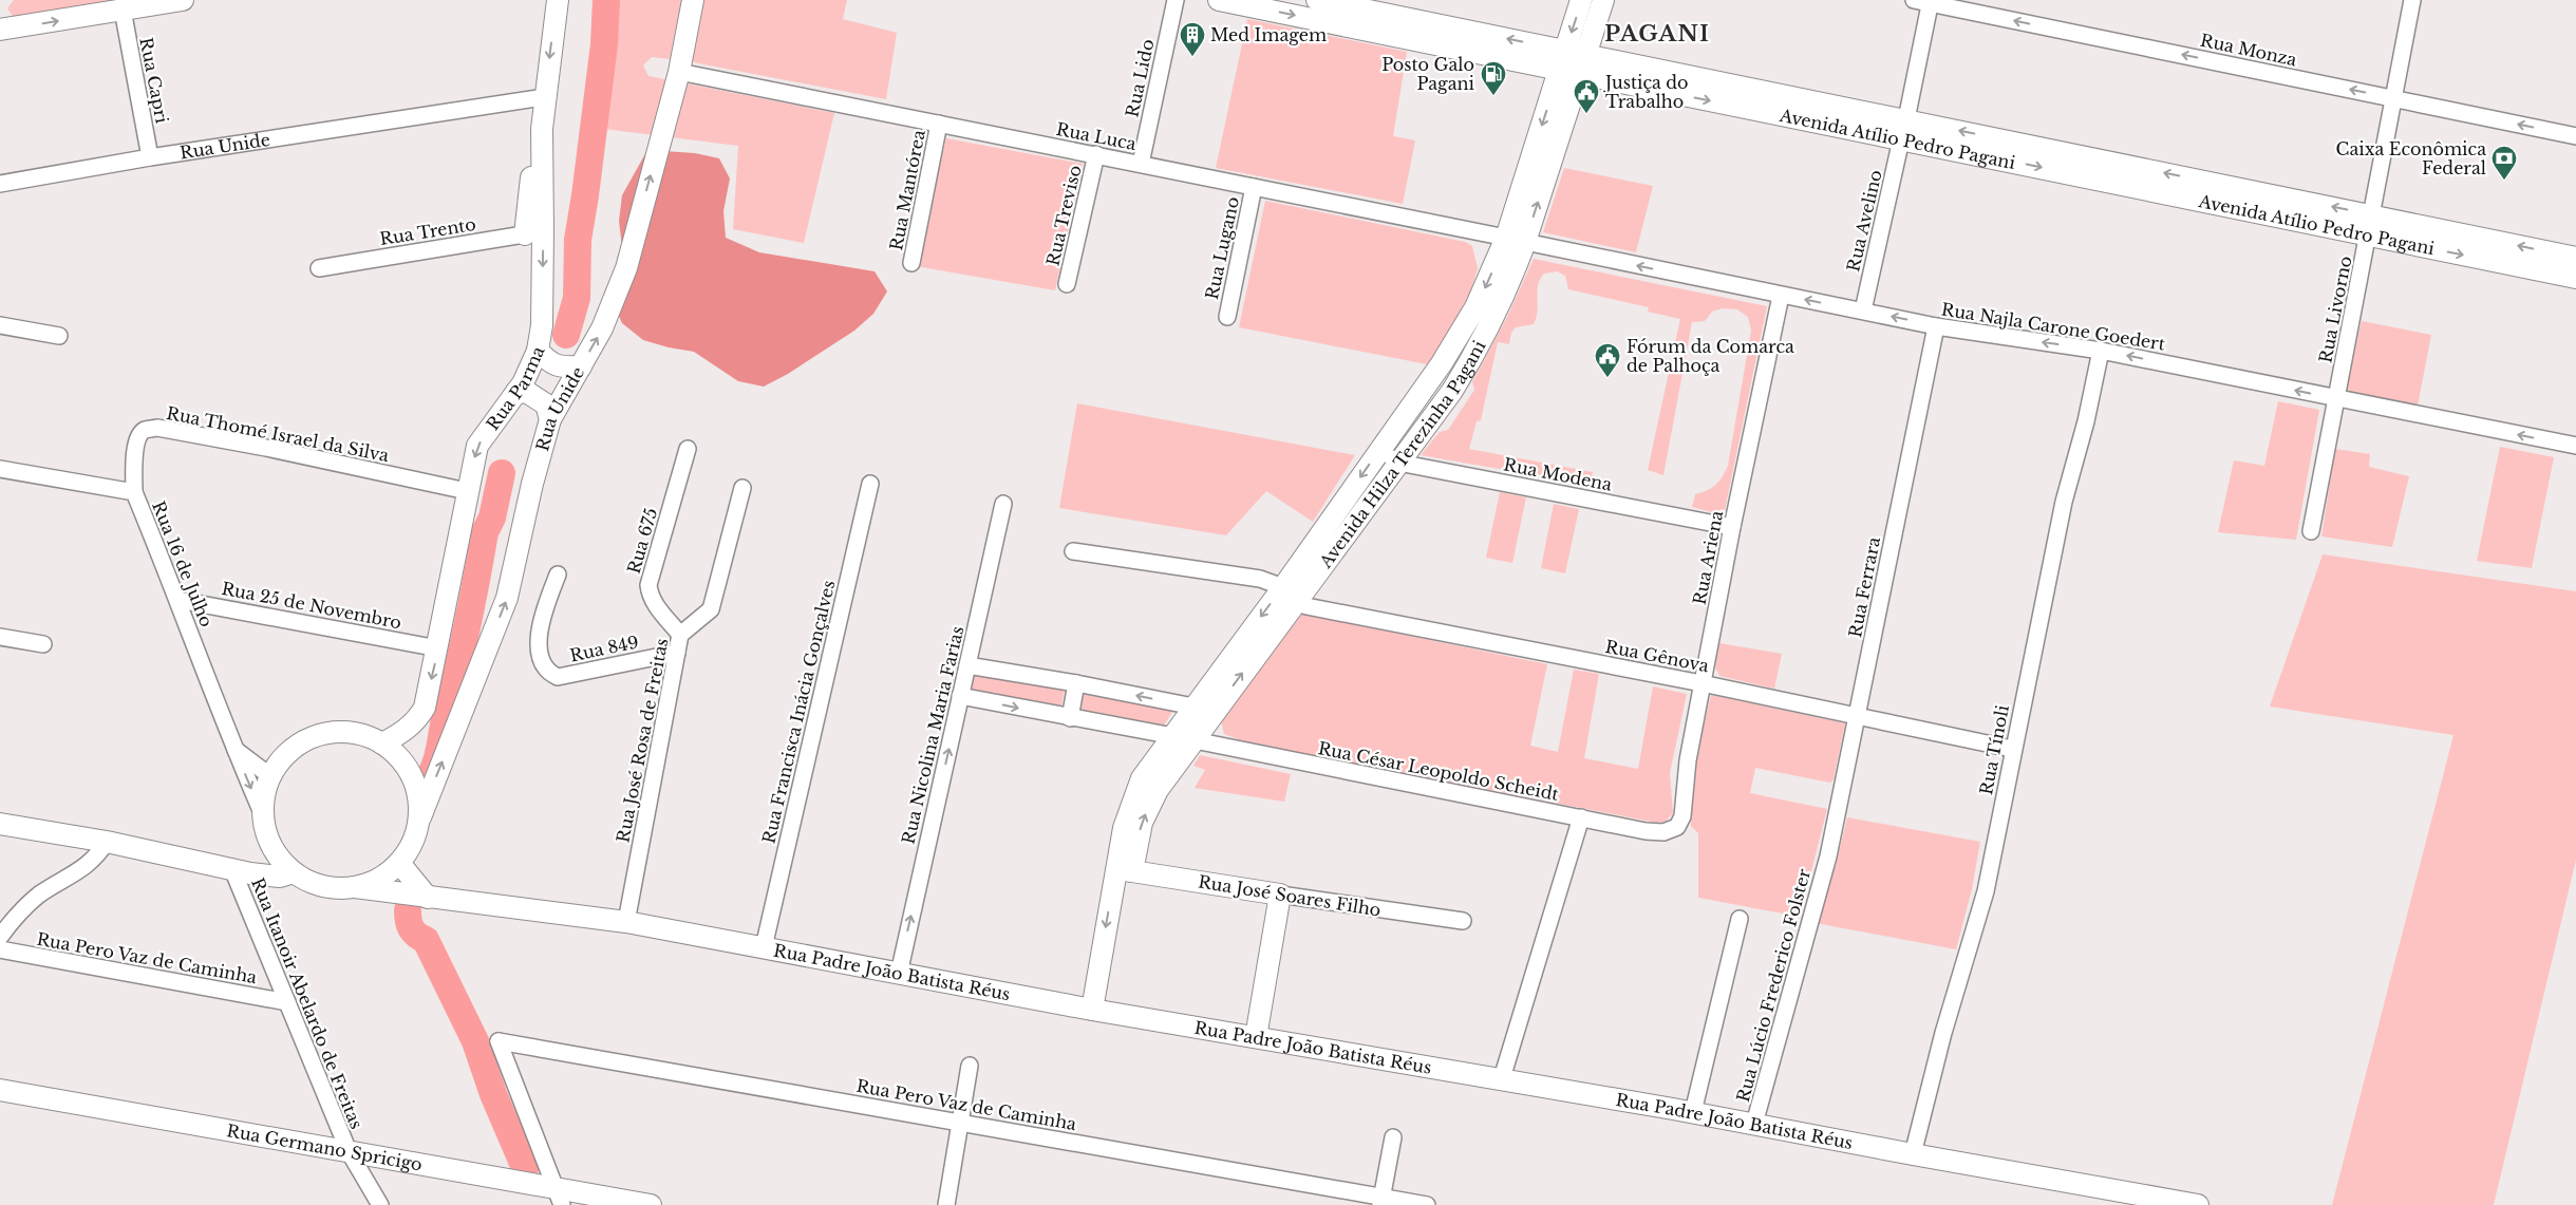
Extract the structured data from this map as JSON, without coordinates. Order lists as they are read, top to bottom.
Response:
{
  "streets": {
    "main road": [
      "Avenida Atílio Pedro Pagani",
      "Rua Unide",
      "Rua Parma",
      "Avenida Hilza Terezinha Pagani",
      "Rua José Soares Filho",
      "Rua Padre João Batista Réus",
      "Rua Germano Spricigo"
    ],
    "street": [
      "Rua Monza",
      "Rua Lido",
      "Rua Capri",
      "Rua Luca",
      "Rua Mantórea",
      "Rua Treviso",
      "Rua Avelino",
      "Rua Trento",
      "Rua Lugano",
      "Rua Livorno",
      "Rua Najla Carone Goedert",
      "Rua Thomé Israel da Silva",
      "Rua Modena",
      "Rua 675",
      "Rua Ariena",
      "Rua 16 de Julho",
      "Rua Ferrara",
      "Rua 25 de Novembro",
      "Rua 849",
      "Rua Gênova",
      "Rua Francisca Inácia Gonçalves",
      "Rua Nicolina Maria Farias",
      "Rua José Rosa de Freitas",
      "Rua Tínoli",
      "Rua César Leopoldo Scheidt",
      "Rua Pero Vaz de Caminha",
      "Rua Lúcio Frederico Folster",
      "Rua Itanoir Abelardo de Freitas"
    ]
  },
  "crossings": [
    ["Rua Monza", "Rua Avelino"],
    ["Rua Monza", "Rua Livorno"],
    ["Rua Lido", "Rua Luca"],
    ["Rua Capri", "Rua Unide"],
    ["Rua Luca", "Rua Unide"],
    ["Rua Luca", "Rua Mantórea"],
    ["Rua Luca", "Rua Treviso"],
    ["Rua Luca", "Rua Lugano"],
    ["Rua Luca", "Rua Najla Carone Goedert"],
    ["Rua Luca", "Avenida Hilza Terezinha Pagani"],
    ["Avenida Atílio Pedro Pagani", "Rua Avelino"],
    ["Avenida Atílio Pedro Pagani", "Rua Livorno"],
    ["Avenida Atílio Pedro Pagani", "Avenida Hilza Terezinha Pagani"],
    ["Rua Unide", "Rua Parma"],
    ["Rua Unide", "Rua 16 de Julho"],
    ["Rua Unide", "Rua Padre João Batista Réus"],
    ["Rua Avelino", "Rua Najla Carone Goedert"],
    ["Rua Trento", "Rua Parma"],
    ["Rua Livorno", "Rua Najla Carone Goedert"],
    ["Rua Najla Carone Goedert", "Avenida Hilza Terezinha Pagani"],
    ["Rua Najla Carone Goedert", "Rua Ariena"],
    ["Rua Najla Carone Goedert", "Rua Ferrara"],
    ["Rua Najla Carone Goedert", "Rua Tínoli"],
    ["Rua Parma", "Rua Thomé Israel da Silva"],
    ["Rua Parma", "Rua 16 de Julho"],
    ["Rua Parma", "Rua 25 de Novembro"],
    ["Rua Parma", "Rua Padre João Batista Réus"],
    ["Rua Thomé Israel da Silva", "Rua 16 de Julho"],
    ["Avenida Hilza Terezinha Pagani", "Rua Modena"],
    ["Avenida Hilza Terezinha Pagani", "Rua Gênova"],
    ["Avenida Hilza Terezinha Pagani", "Rua César Leopoldo Scheidt"],
    ["Avenida Hilza Terezinha Pagani", "Rua José Soares Filho"],
    ["Avenida Hilza Terezinha Pagani", "Rua Padre João Batista Réus"],
    ["Rua Modena", "Rua Ariena"],
    ["Rua 675", "Rua José Rosa de Freitas"],
    ["Rua Ariena", "Rua Gênova"],
    ["Rua Ariena", "Rua César Leopoldo Scheidt"],
    ["Rua 16 de Julho", "Rua 25 de Novembro"],
    ["Rua 16 de Julho", "Rua Padre João Batista Réus"],
    ["Rua Ferrara", "Rua Gênova"],
    ["Rua Ferrara", "Rua Lúcio Frederico Folster"],
    ["Rua 849", "Rua José Rosa de Freitas"],
    ["Rua Gênova", "Rua Tínoli"],
    ["Rua Francisca Inácia Gonçalves", "Rua Padre João Batista Réus"],
    ["Rua Nicolina Maria Farias", "Rua César Leopoldo Scheidt"],
    ["Rua Nicolina Maria Farias", "Rua Padre João Batista Réus"],
    ["Rua José Rosa de Freitas", "Rua Padre João Batista Réus"],
    ["Rua Tínoli", "Rua Padre João Batista Réus"],
    ["Rua Pero Vaz de Caminha", "Rua Itanoir Abelardo de Freitas"],
    ["Rua Pero Vaz de Caminha", "Rua Germano Spricigo"],
    ["Rua Padre João Batista Réus", "Rua Lúcio Frederico Folster"],
    ["Rua Itanoir Abelardo de Freitas", "Rua Germano Spricigo"]
  ],
  "one_way": [
    "Rua Monza",
    "Rua Unide",
    "Rua Najla Carone Goedert",
    "Rua Parma",
    "Rua Nicolina Maria Farias"
  ],
  "districts": ["PAGANI"],
  "places": {
    "building": ["Med Imagem"],
    "fuel station": ["Posto Galo Pagani"],
    "public building": ["Justiça do Trabalho", "Fórum da Comarca de Palhoça"],
    "bank": ["Caixa Econômica Federal"]
  }
}
